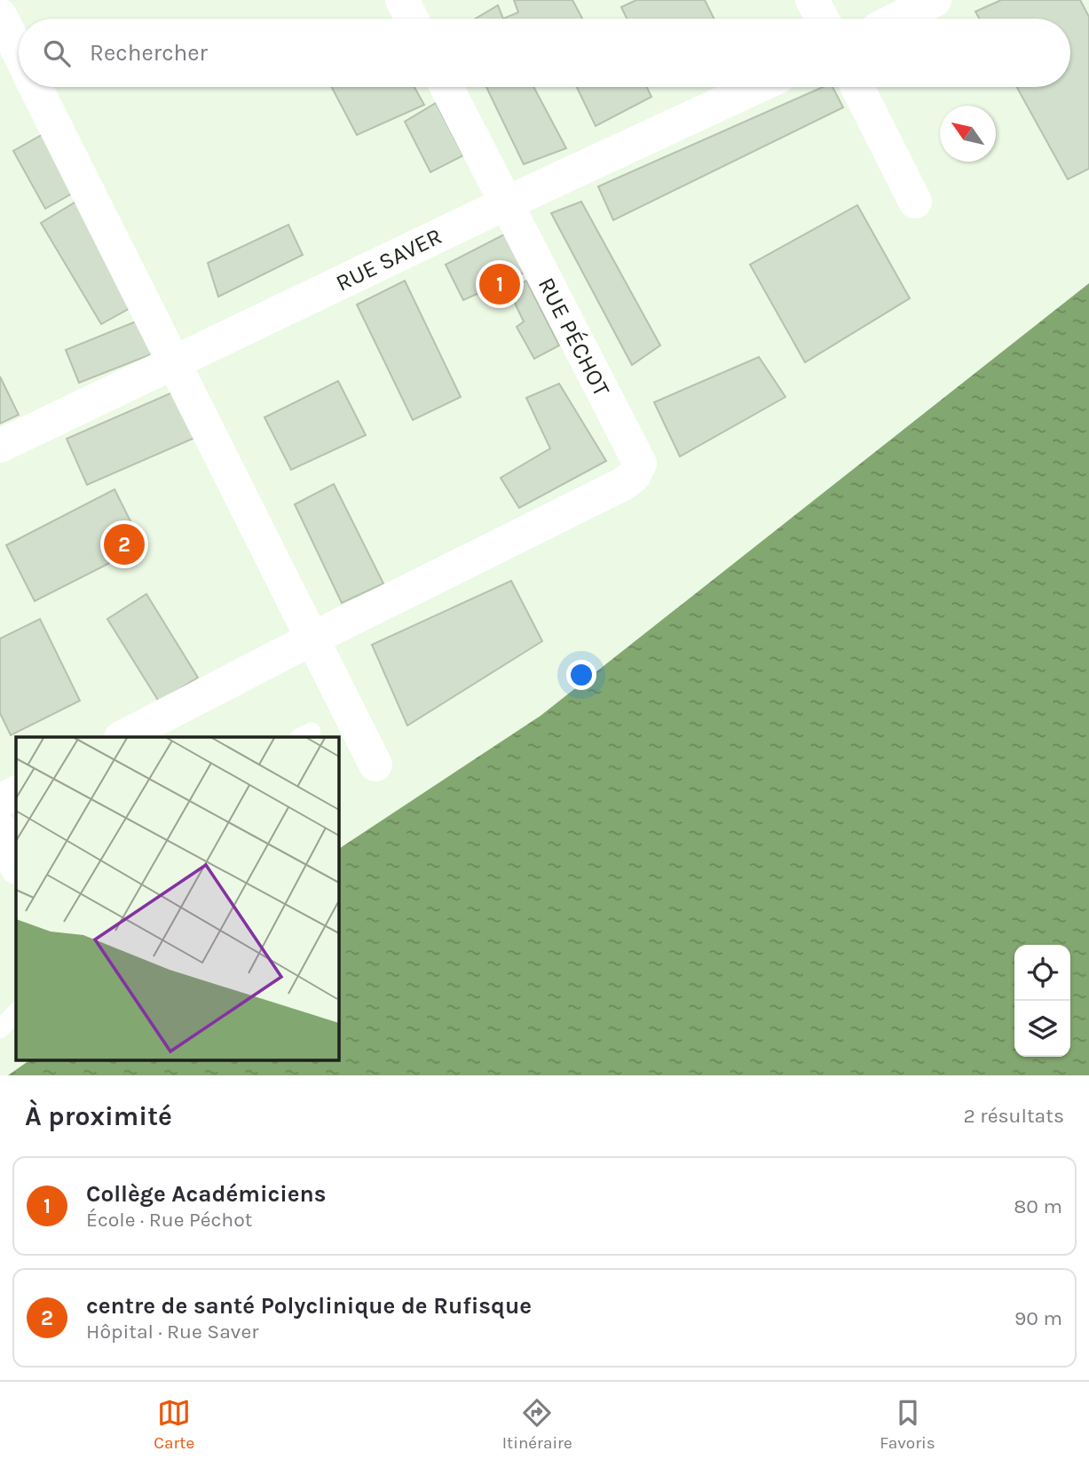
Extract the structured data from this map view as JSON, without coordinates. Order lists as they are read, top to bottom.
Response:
{
  "streets": {
    "street": ["RUE SAVER", "RUE PÉCHOT"]
  },
  "crossings": [
    ["RUE SAVER", "RUE PÉCHOT"]
  ],
  "north": "top left",
  "page": {
    "search": "Rechercher",
    "pins": ["1", "2"],
    "heading": ["À proximité", "2 résultats"],
    "list": [
      {
        "mark": "1",
        "name": "Collège Académiciens",
        "note": "École · Rue Péchot",
        "value": "80 m"
      },
      {
        "mark": "2",
        "name": "centre de santé Polyclinique de Rufisque",
        "note": "Hôpital · Rue Saver",
        "value": "90 m"
      }
    ],
    "nav": ["Carte", "Itinéraire", "Favoris"]
  }
}
